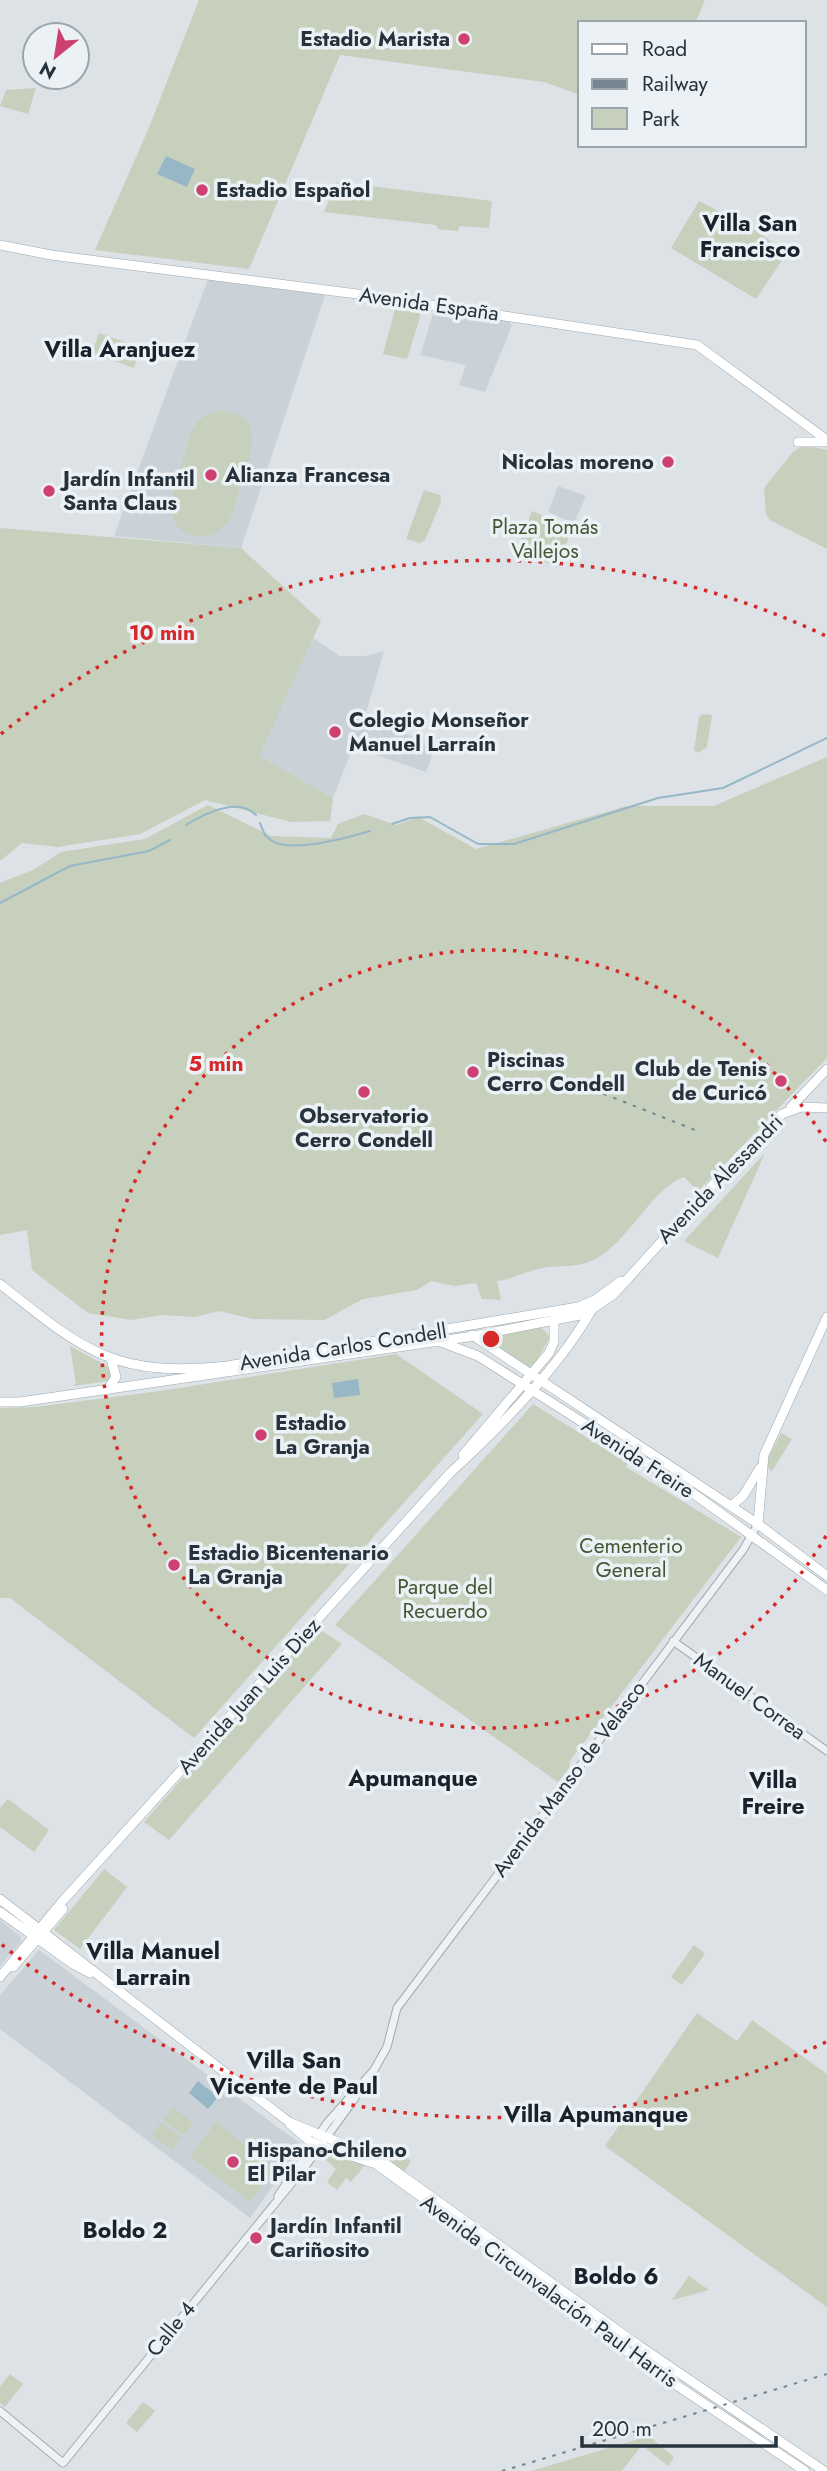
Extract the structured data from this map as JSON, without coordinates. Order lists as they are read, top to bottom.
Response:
{
  "streets": {
    "main road": [
      "Avenida España",
      "Avenida Alessandri",
      "Avenida Carlos Condell",
      "Avenida Freire",
      "Avenida Juan Luis Diez",
      "Avenida Manso de Velasco",
      "Avenida Circunvalación Paul Harris"
    ],
    "street": ["Manuel Correa", "Calle 4"]
  },
  "crossings": [
    ["Avenida Alessandri", "Avenida Carlos Condell"],
    ["Avenida Carlos Condell", "Avenida Freire"],
    ["Avenida Carlos Condell", "Avenida Juan Luis Diez"],
    ["Avenida Freire", "Avenida Juan Luis Diez"],
    ["Avenida Freire", "Avenida Manso de Velasco"],
    ["Avenida Juan Luis Diez", "Avenida Circunvalación Paul Harris"],
    ["Manuel Correa", "Avenida Manso de Velasco"],
    ["Avenida Manso de Velasco", "Avenida Circunvalación Paul Harris"],
    ["Avenida Manso de Velasco", "Calle 4"],
    ["Avenida Circunvalación Paul Harris", "Calle 4"]
  ],
  "districts": [
    "Villa San Francisco",
    "Villa Aranjuez",
    "Apumanque",
    "Villa Freire",
    "Villa Manuel Larrain",
    "Villa San Vicente de Paul",
    "Villa Apumanque",
    "Boldo 2",
    "Boldo 6"
  ],
  "parks": ["Plaza Tomás Vallejos", "Cementerio General", "Parque del Recuerdo"],
  "places": [
    "Estadio Marista",
    "Estadio Español",
    "Nicolas moreno",
    "Alianza Francesa",
    "Jardín Infantil Santa Claus",
    "Colegio Monseñor Manuel Larraín",
    "Piscinas Cerro Condell",
    "Club de Tenis de Curicó",
    "Observatorio Cerro Condell",
    "Estadio La Granja",
    "Estadio Bicentenario La Granja",
    "Hispano-Chileno El Pilar",
    "Jardín Infantil Cariñosito"
  ],
  "legend": ["Road", "Railway", "Park"],
  "scale_bar": "200 m",
  "north": "bottom left",
  "rings": ["10 min", "5 min"]
}
